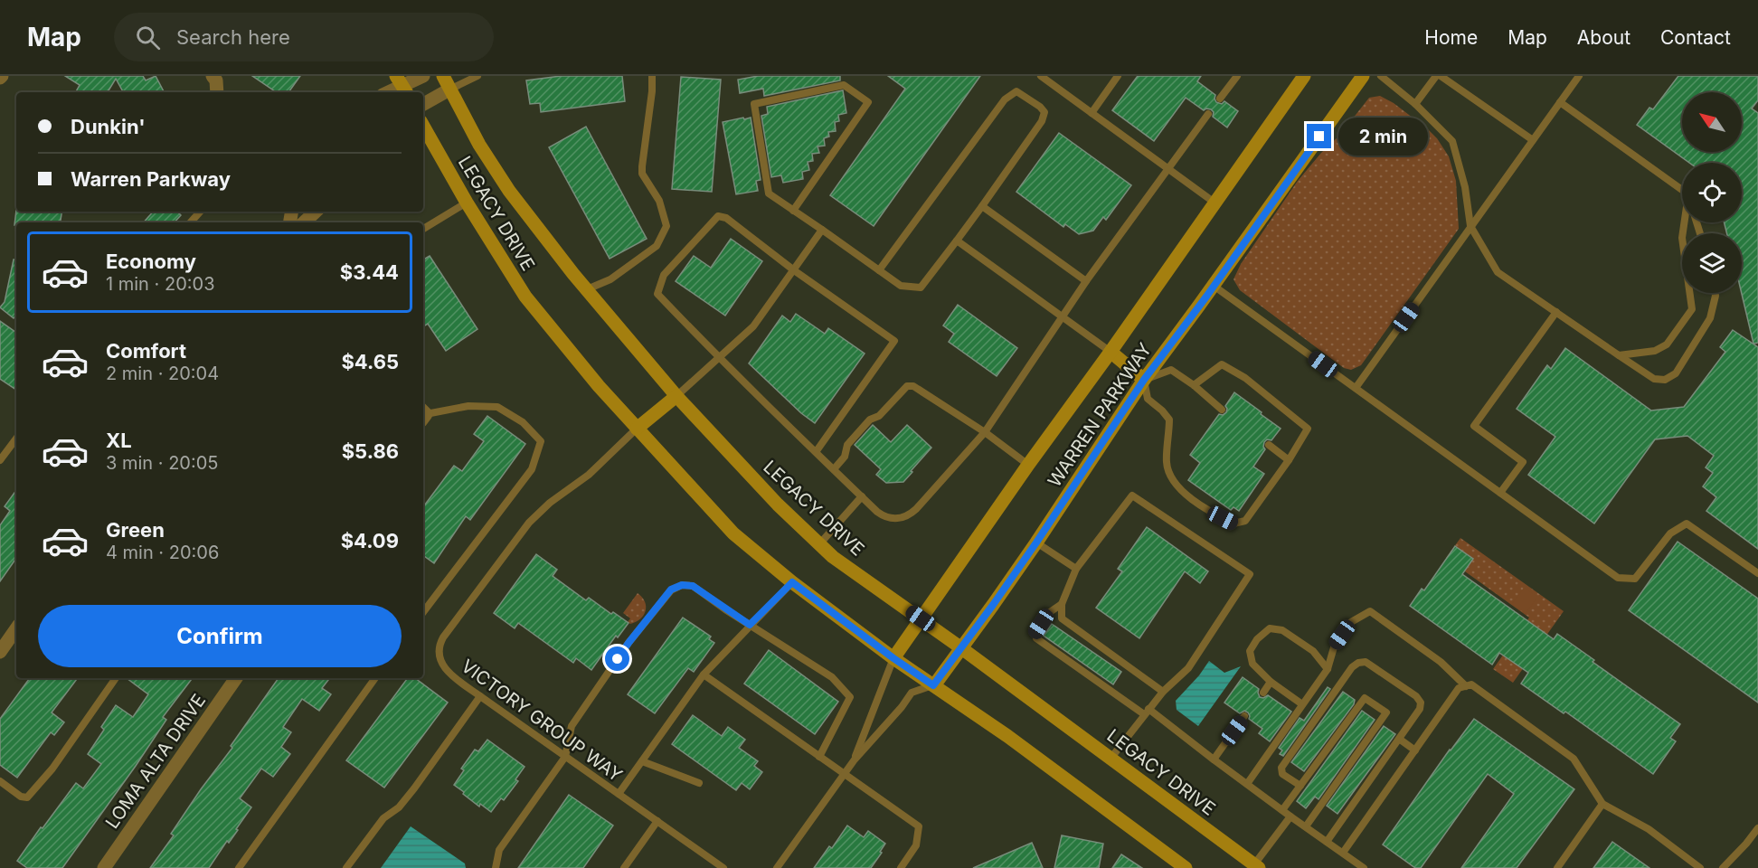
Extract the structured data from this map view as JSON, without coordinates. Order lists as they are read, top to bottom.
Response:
{
  "streets": {
    "main road": ["LEGACY DRIVE", "WARREN PARKWAY"],
    "street": ["LOMA ALTA DRIVE"],
    "lane": ["VICTORY GROUP WAY"]
  },
  "crossings": [
    ["LEGACY DRIVE", "WARREN PARKWAY"],
    ["LEGACY DRIVE", "VICTORY GROUP WAY"]
  ],
  "north": "top left",
  "page": {
    "header": "Map",
    "search": "Search here",
    "nav": [
      "Home",
      "Map",
      "About",
      "Contact"
    ],
    "banner": ["Dunkin'", "Warren Parkway"],
    "bubble": "2 min",
    "list": [
      {
        "name": "Economy",
        "note": "1 min · 20:03",
        "value": "$3.44"
      },
      {
        "name": "Comfort",
        "note": "2 min · 20:04",
        "value": "$4.65"
      },
      {
        "name": "XL",
        "note": "3 min · 20:05",
        "value": "$5.86"
      },
      {
        "name": "Green",
        "note": "4 min · 20:06",
        "value": "$4.09"
      }
    ],
    "buttons": "Confirm"
  }
}
